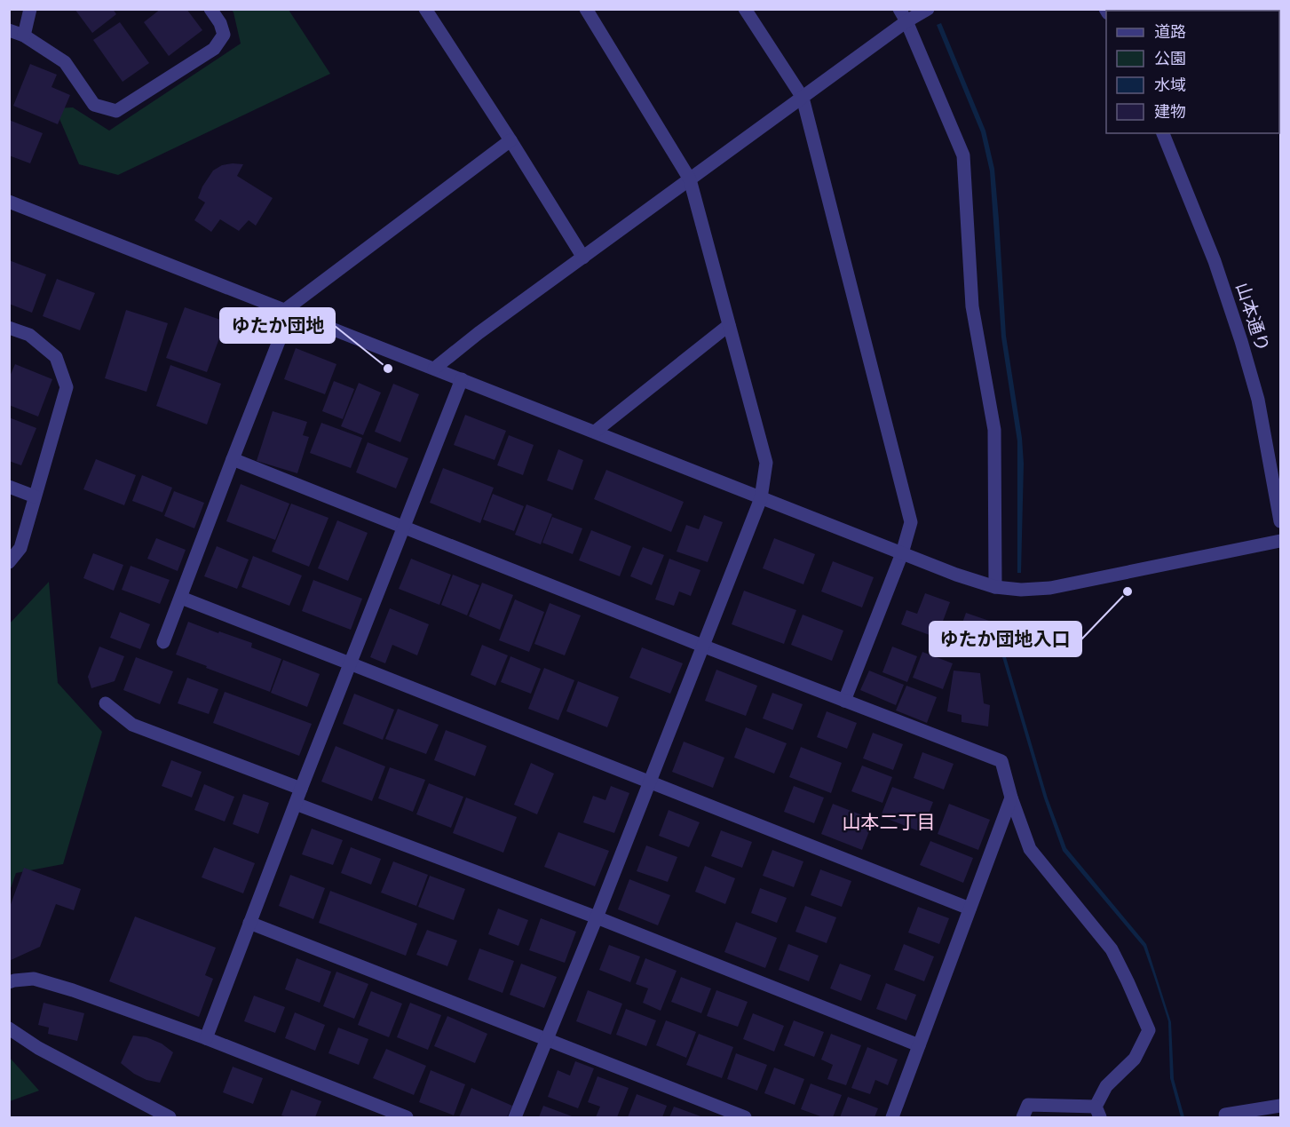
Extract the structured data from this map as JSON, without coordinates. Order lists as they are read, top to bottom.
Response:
{
  "streets": {
    "street": ["山本通り"]
  },
  "districts": ["山本二丁目"],
  "places": ["ゆたか団地", "ゆたか団地入口"],
  "legend": [
    "道路",
    "公園",
    "水域",
    "建物"
  ]
}
